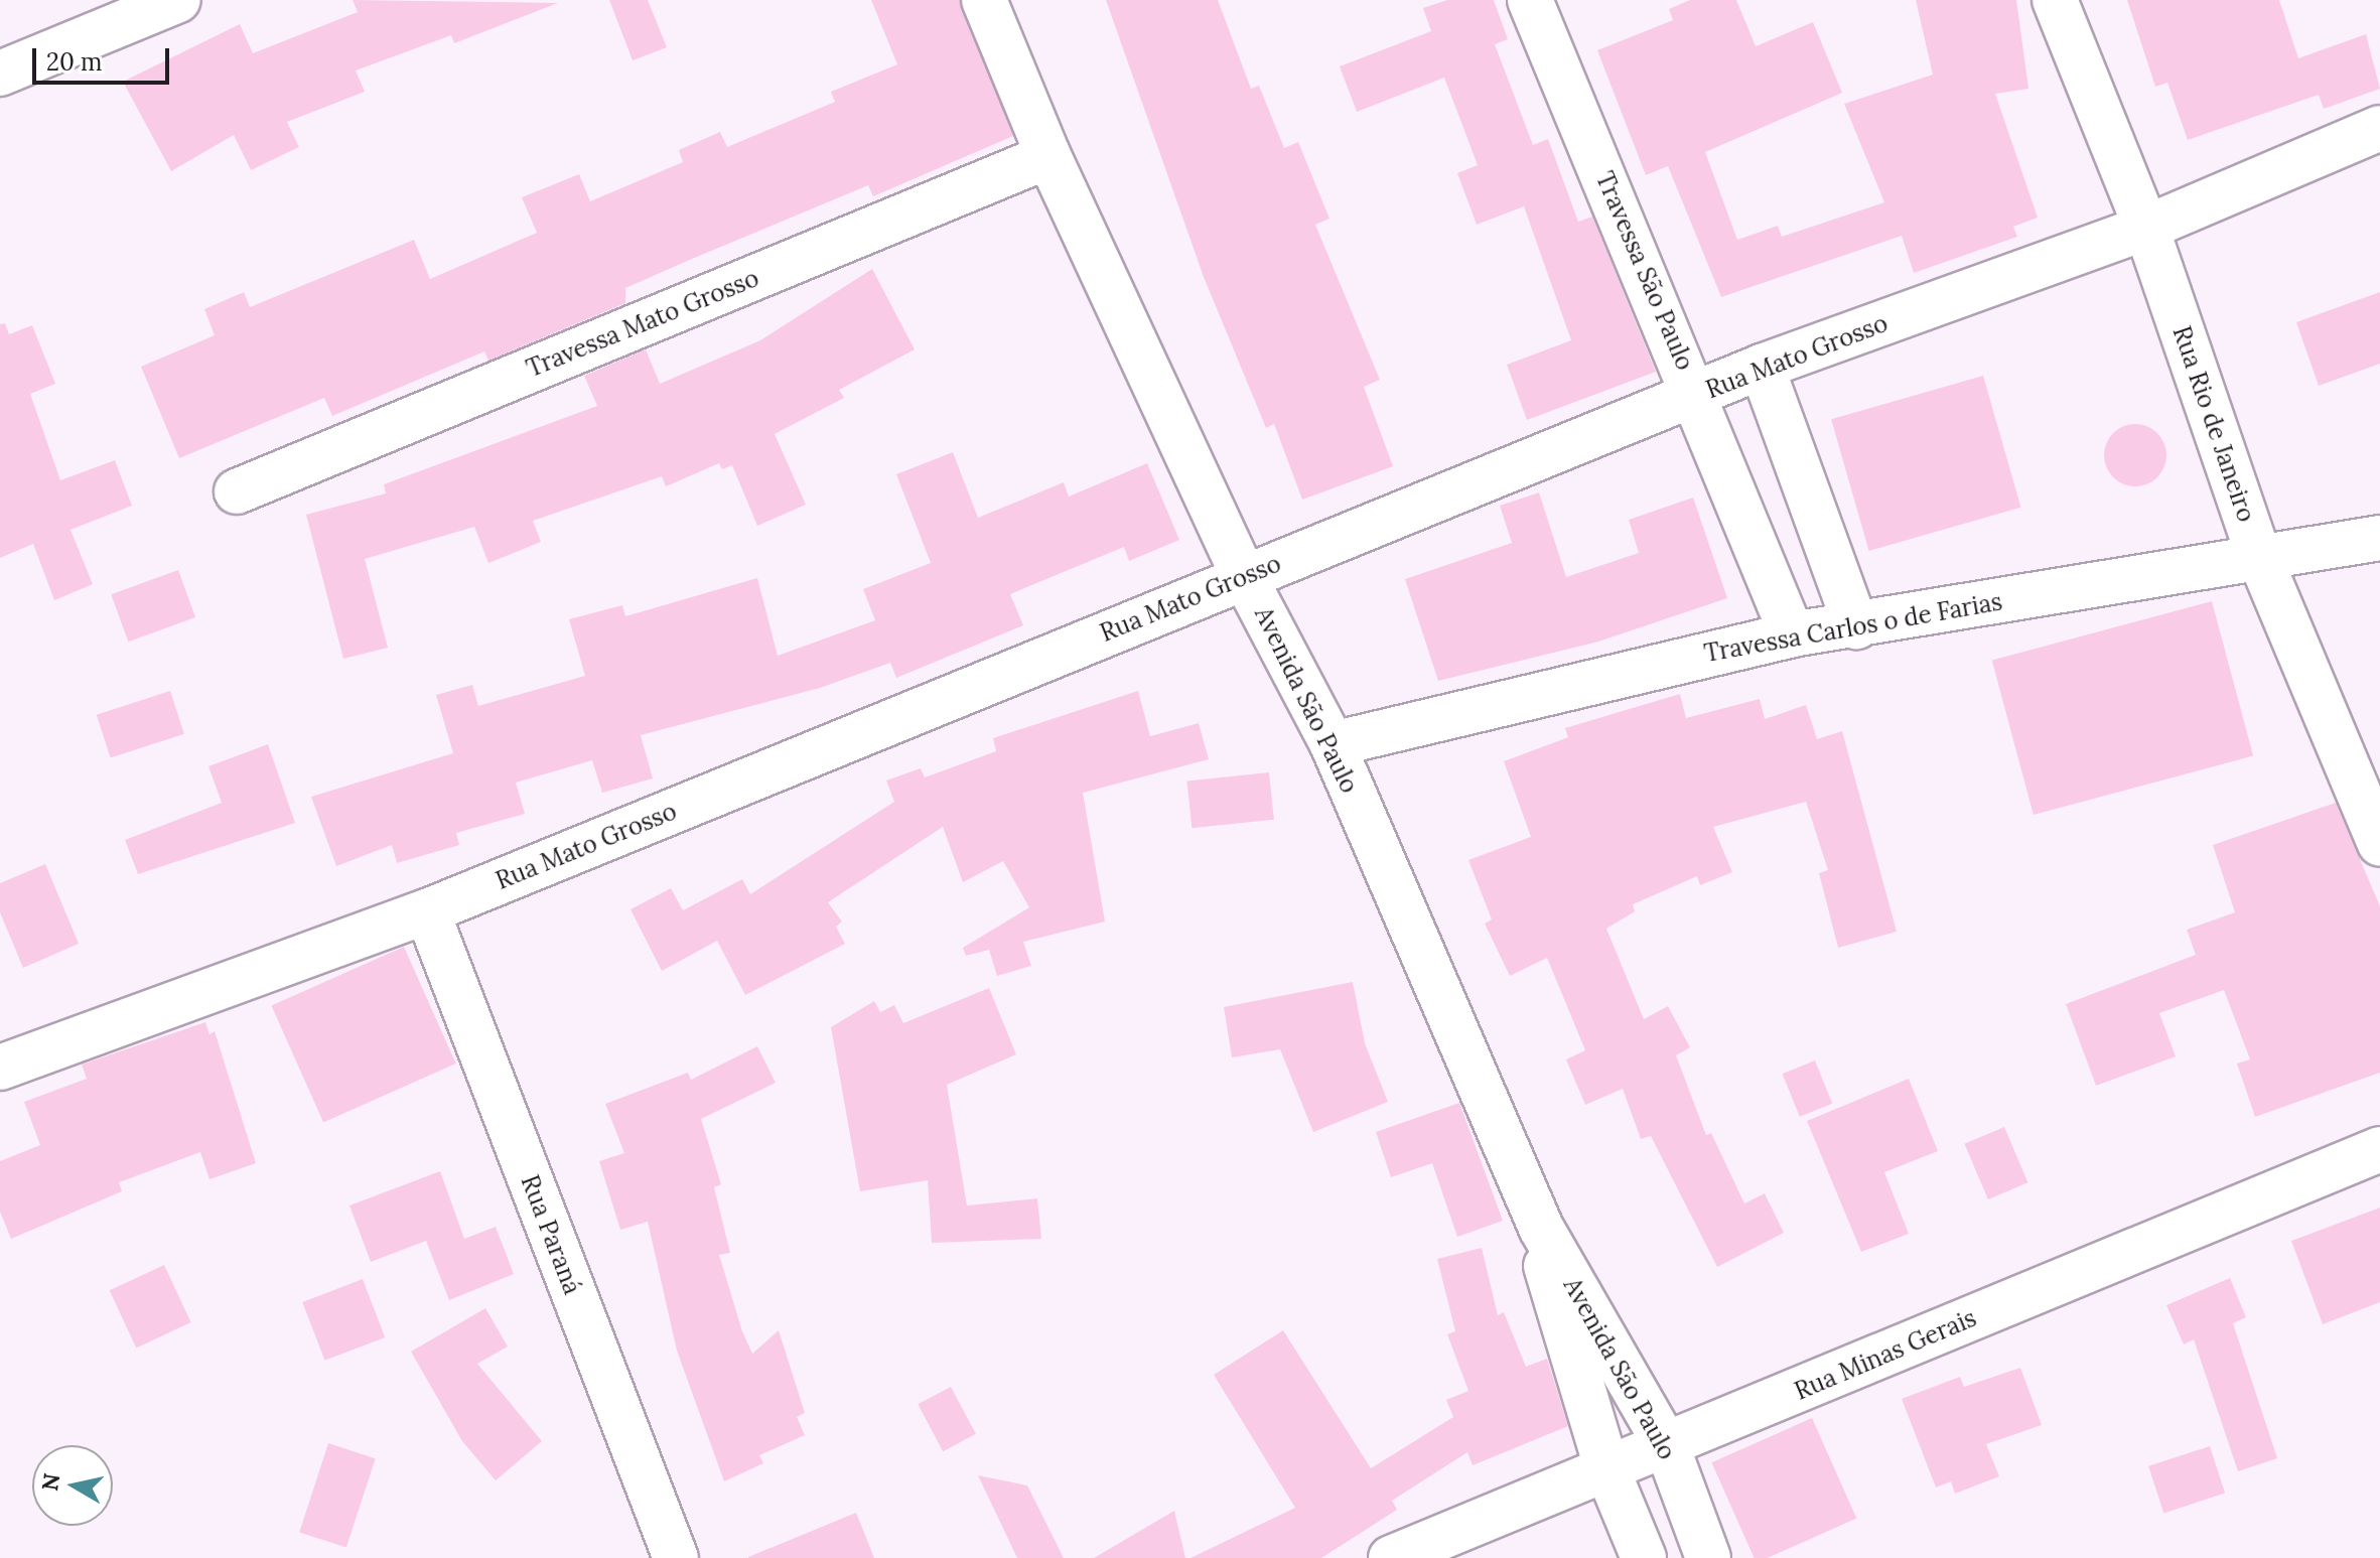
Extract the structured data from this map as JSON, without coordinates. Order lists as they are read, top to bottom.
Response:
{
  "streets": {
    "street": [
      "Travessa São Paulo",
      "Travessa Mato Grosso",
      "Rua Mato Grosso",
      "Rua Rio de Janeiro",
      "Travessa Carlos o de Farias",
      "Avenida São Paulo",
      "Rua Paraná",
      "Rua Minas Gerais"
    ]
  },
  "crossings": [
    ["Travessa São Paulo", "Rua Mato Grosso"],
    ["Travessa São Paulo", "Travessa Carlos o de Farias"],
    ["Travessa Mato Grosso", "Avenida São Paulo"],
    ["Rua Mato Grosso", "Rua Rio de Janeiro"],
    ["Rua Mato Grosso", "Avenida São Paulo"],
    ["Rua Mato Grosso", "Rua Paraná"],
    ["Rua Rio de Janeiro", "Travessa Carlos o de Farias"],
    ["Travessa Carlos o de Farias", "Avenida São Paulo"],
    ["Avenida São Paulo", "Rua Minas Gerais"]
  ],
  "scale_bar": "20 m",
  "north": "left"
}
